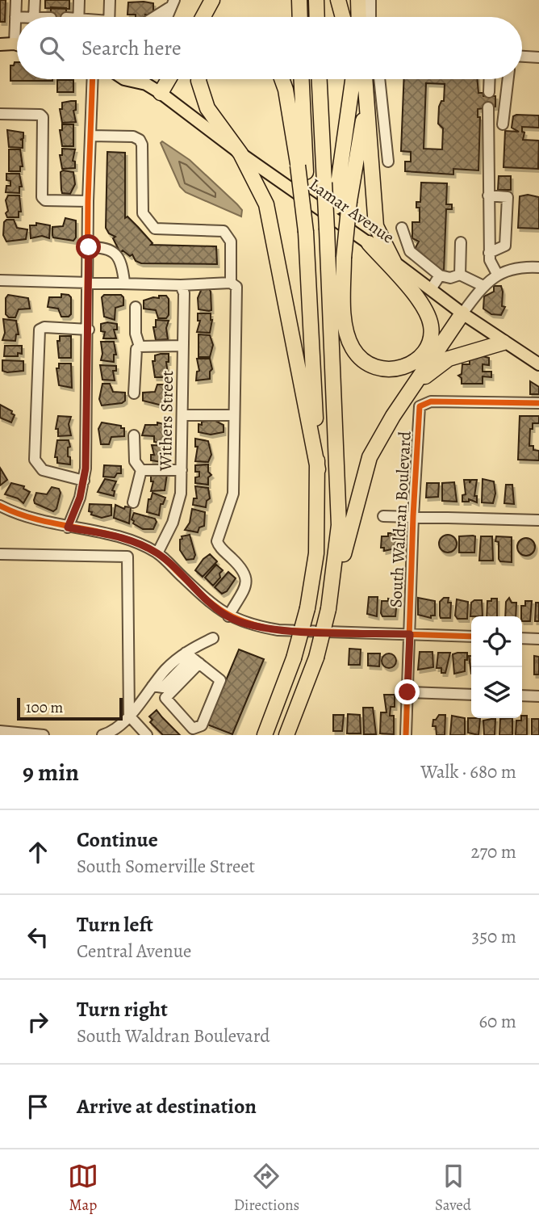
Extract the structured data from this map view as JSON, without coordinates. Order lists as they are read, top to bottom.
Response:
{
  "streets": {
    "main road": ["Lamar Avenue"],
    "street": ["Withers Street", "South Waldran Boulevard"]
  },
  "scale_bar": "100 m",
  "page": {
    "search": "Search here",
    "scale": "100 m",
    "heading": ["9 min", "Walk · 680 m"],
    "list": [
      ["Continue", "South Somerville Street", "270 m"],
      ["Turn left", "Central Avenue", "350 m"],
      ["Turn right", "South Waldran Boulevard", "60 m"],
      "Arrive at destination"
    ],
    "nav": ["Map", "Directions", "Saved"]
  }
}
